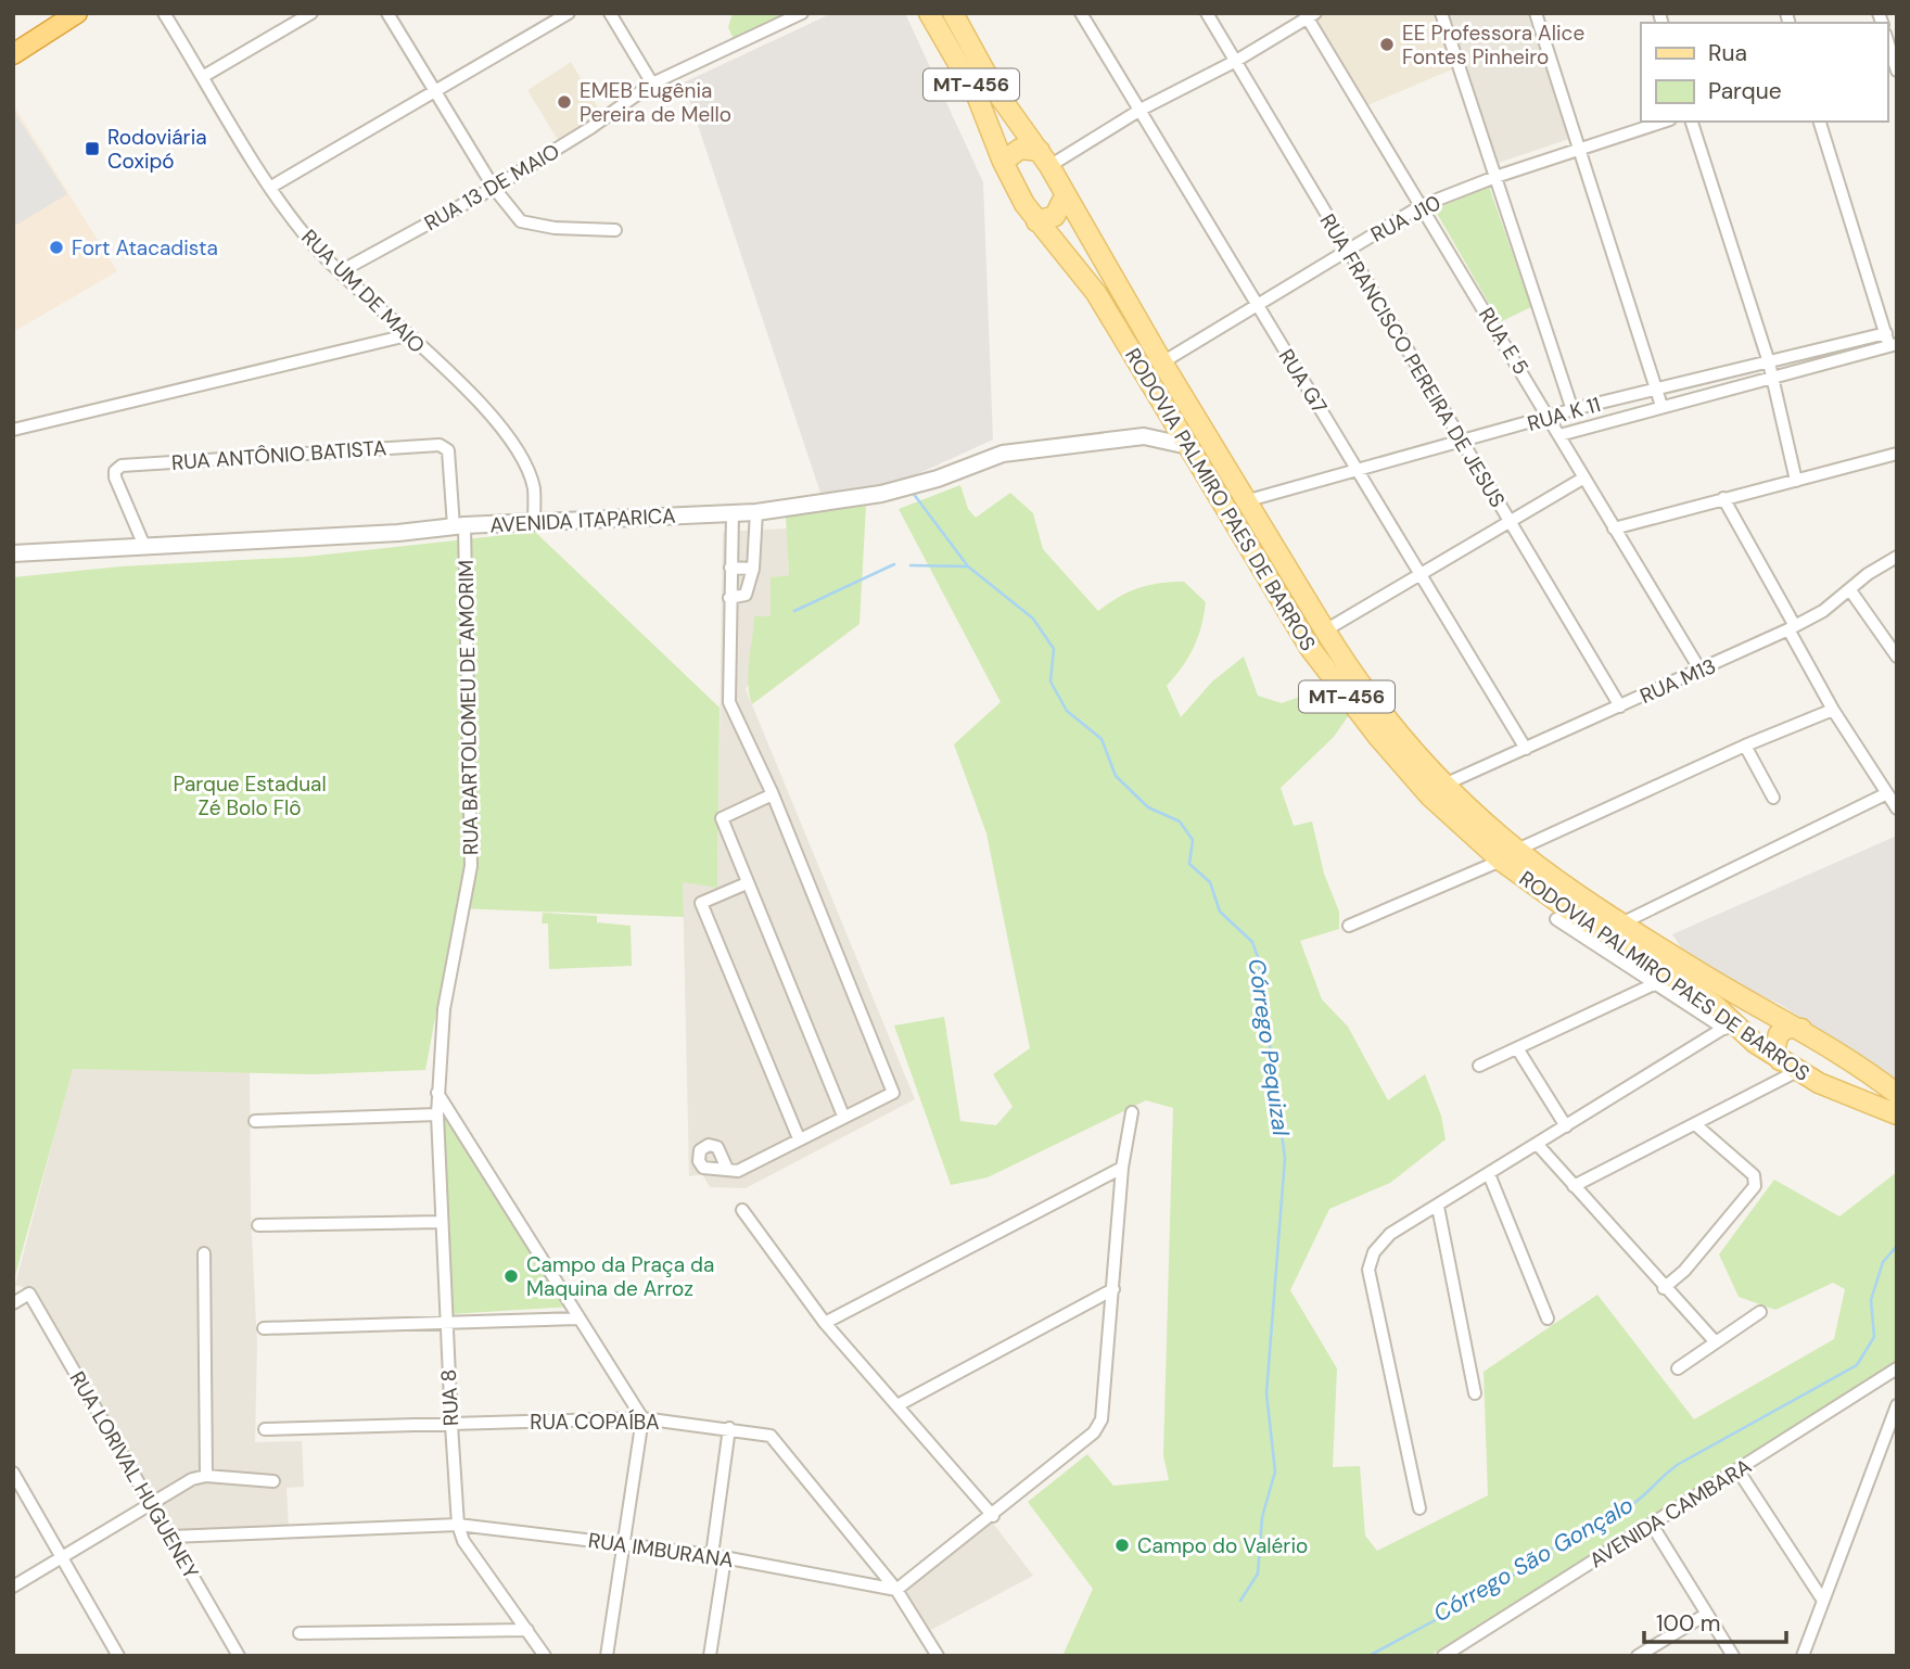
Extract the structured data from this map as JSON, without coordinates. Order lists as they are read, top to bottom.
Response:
{
  "streets": {
    "main road": ["MT-456", "RODOVIA PALMIRO PAES DE BARROS"],
    "street": [
      "RUA 13 DE MAIO",
      "RUA J10",
      "RUA UM DE MAIO",
      "RUA E 5",
      "RUA FRANCISCO PEREIRA DE JESUS",
      "RUA G7",
      "RUA K 11",
      "RUA ANTÔNIO BATISTA",
      "AVENIDA ITAPARICA",
      "RUA M13",
      "RUA BARTOLOMEU DE AMORIM",
      "RUA 8",
      "RUA COPAÍBA",
      "RUA LORIVAL HUGUENEY",
      "AVENIDA CAMBARA",
      "RUA IMBURANA"
    ]
  },
  "crossings": [
    ["RUA 13 DE MAIO", "RUA UM DE MAIO"],
    ["RUA J10", "RUA E 5"],
    ["RUA J10", "RUA FRANCISCO PEREIRA DE JESUS"],
    ["RUA J10", "RUA G7"],
    ["RUA J10", "RODOVIA PALMIRO PAES DE BARROS"],
    ["RUA UM DE MAIO", "AVENIDA ITAPARICA"],
    ["RUA E 5", "RUA K 11"],
    ["RUA E 5", "RUA M13"],
    ["RUA FRANCISCO PEREIRA DE JESUS", "RUA K 11"],
    ["RUA FRANCISCO PEREIRA DE JESUS", "RUA M13"],
    ["RUA G7", "RUA K 11"],
    ["RUA G7", "RUA M13"],
    ["RUA K 11", "RODOVIA PALMIRO PAES DE BARROS"],
    ["RUA ANTÔNIO BATISTA", "AVENIDA ITAPARICA"],
    ["RUA ANTÔNIO BATISTA", "RUA BARTOLOMEU DE AMORIM"],
    ["RODOVIA PALMIRO PAES DE BARROS", "AVENIDA ITAPARICA"],
    ["RODOVIA PALMIRO PAES DE BARROS", "RUA M13"],
    ["AVENIDA ITAPARICA", "RUA BARTOLOMEU DE AMORIM"],
    ["RUA BARTOLOMEU DE AMORIM", "RUA 8"],
    ["RUA 8", "RUA COPAÍBA"],
    ["RUA 8", "RUA IMBURANA"],
    ["RUA COPAÍBA", "RUA IMBURANA"],
    ["RUA LORIVAL HUGUENEY", "RUA IMBURANA"]
  ],
  "water": ["Córrego Pequizal", "Córrego São Gonçalo"],
  "parks": ["Parque Estadual Zé Bolo Flô"],
  "places": {
    "other": [
      "EE Professora Alice Fontes Pinheiro",
      "EMEB Eugênia Pereira de Mello",
      "Fort Atacadista",
      "Campo da Praça da Maquina de Arroz",
      "Campo do Valério"
    ],
    "transit": ["Rodoviária Coxipó"]
  },
  "legend": ["Rua", "Parque"],
  "scale_bar": "100 m"
}
